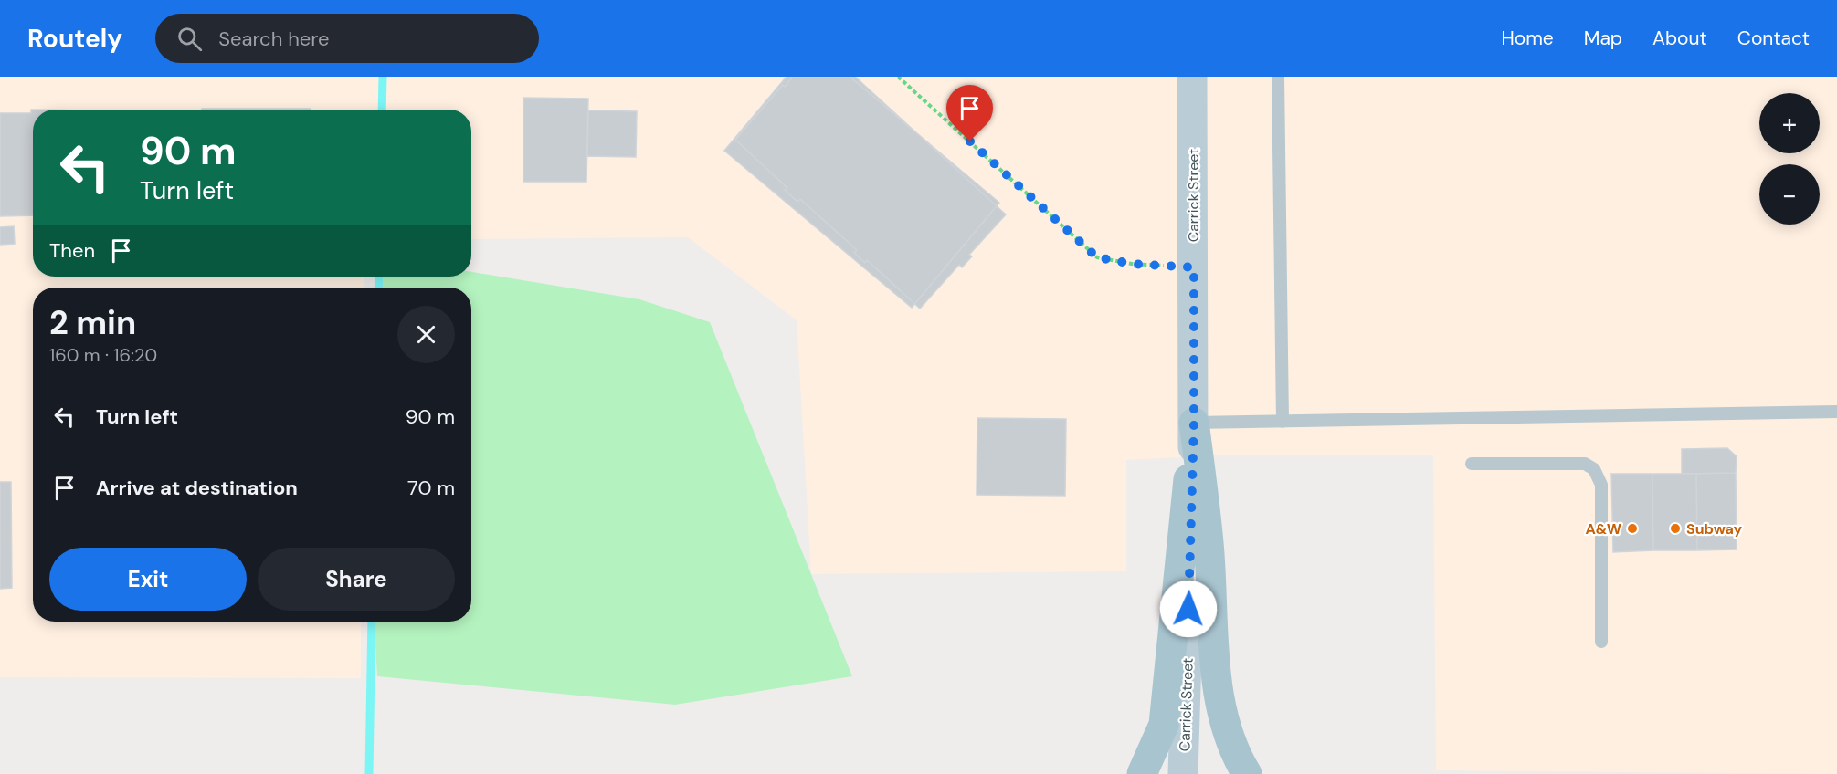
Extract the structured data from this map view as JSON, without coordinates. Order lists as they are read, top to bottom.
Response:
{
  "streets": {
    "street": ["Carrick Street"]
  },
  "places": ["A&W", "Subway"],
  "page": {
    "header": "Routely",
    "search": "Search here",
    "nav": [
      "Home",
      "Map",
      "About",
      "Contact"
    ],
    "map_buttons": ["+", "−"],
    "turn": ["90 m", "Turn left"],
    "then": "Then",
    "heading": ["2 min", "160 m · 16:20"],
    "list": [
      {
        "name": "Turn left",
        "value": "90 m"
      },
      {
        "name": "Arrive at destination",
        "value": "70 m"
      }
    ],
    "buttons": ["Exit", "Share"]
  }
}
